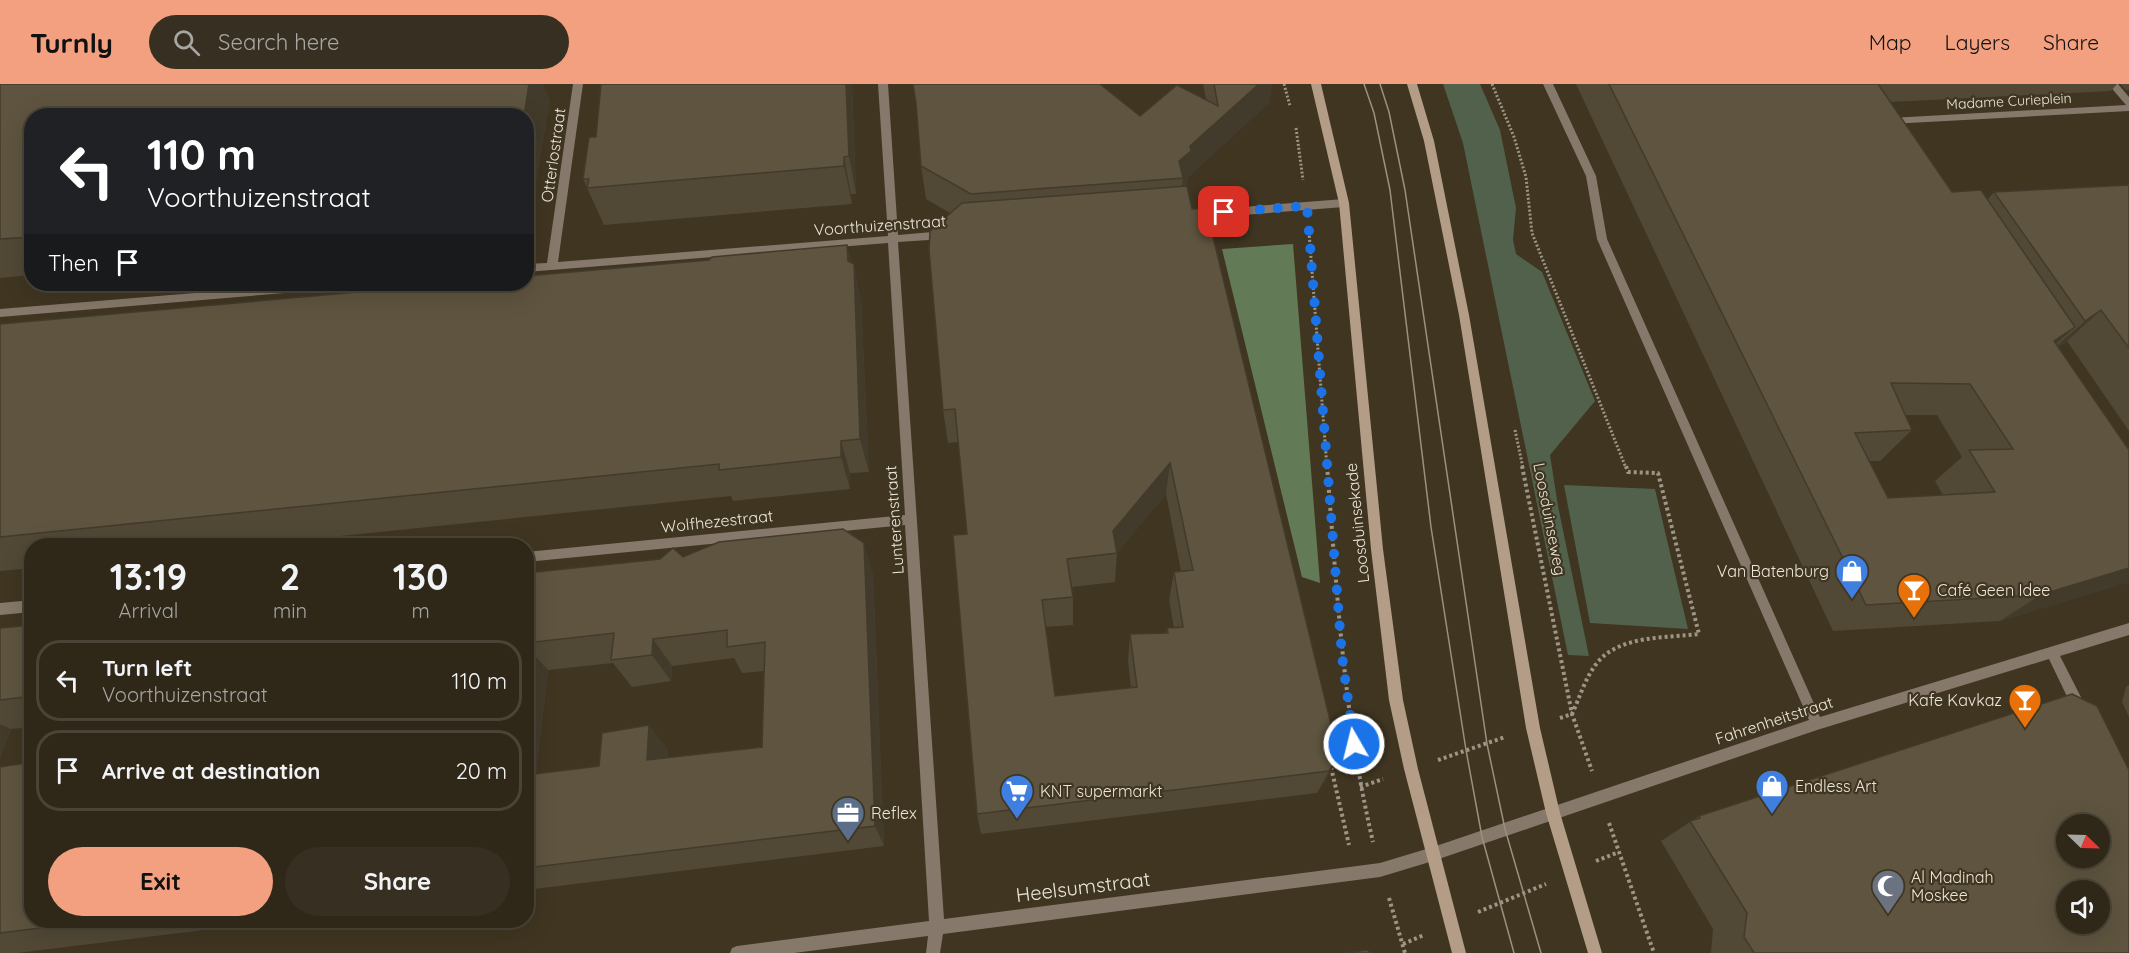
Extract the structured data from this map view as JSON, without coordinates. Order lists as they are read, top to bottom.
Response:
{
  "streets": {
    "main road": ["Loosduinsekade"],
    "street": [
      "Madame Curieplein",
      "Otterlostraat",
      "Voorthuizenstraat",
      "Lunterenstraat",
      "Wolfhezestraat",
      "Fahrenheitstraat",
      "Heelsumstraat"
    ],
    "path": ["Loosduinseweg"]
  },
  "crossings": [
    ["Otterlostraat", "Voorthuizenstraat"],
    ["Voorthuizenstraat", "Lunterenstraat"],
    ["Loosduinseweg", "Fahrenheitstraat"],
    ["Lunterenstraat", "Wolfhezestraat"],
    ["Lunterenstraat", "Heelsumstraat"],
    ["Loosduinsekade", "Fahrenheitstraat"],
    ["Loosduinsekade", "Heelsumstraat"],
    ["Fahrenheitstraat", "Heelsumstraat"]
  ],
  "places": {
    "shop": ["Van Batenburg", "Endless Art"],
    "bar": ["Café Geen Idee", "Kafe Kavkaz"],
    "supermarket": ["KNT supermarkt"],
    "office": ["Reflex"],
    "mosque": ["Al Madinah Moskee"]
  },
  "north": "bottom right",
  "page": {
    "header": "Turnly",
    "search": "Search here",
    "nav": ["Map", "Layers", "Share"],
    "turn": ["110 m", "Voorthuizenstraat"],
    "then": "Then",
    "eta": [
      "13:19",
      "Arrival",
      "2",
      "min",
      "130",
      "m"
    ],
    "list": [
      {
        "name": "Turn left",
        "note": "Voorthuizenstraat",
        "value": "110 m"
      },
      {
        "name": "Arrive at destination",
        "value": "20 m"
      }
    ],
    "buttons": ["Exit", "Share"]
  }
}
